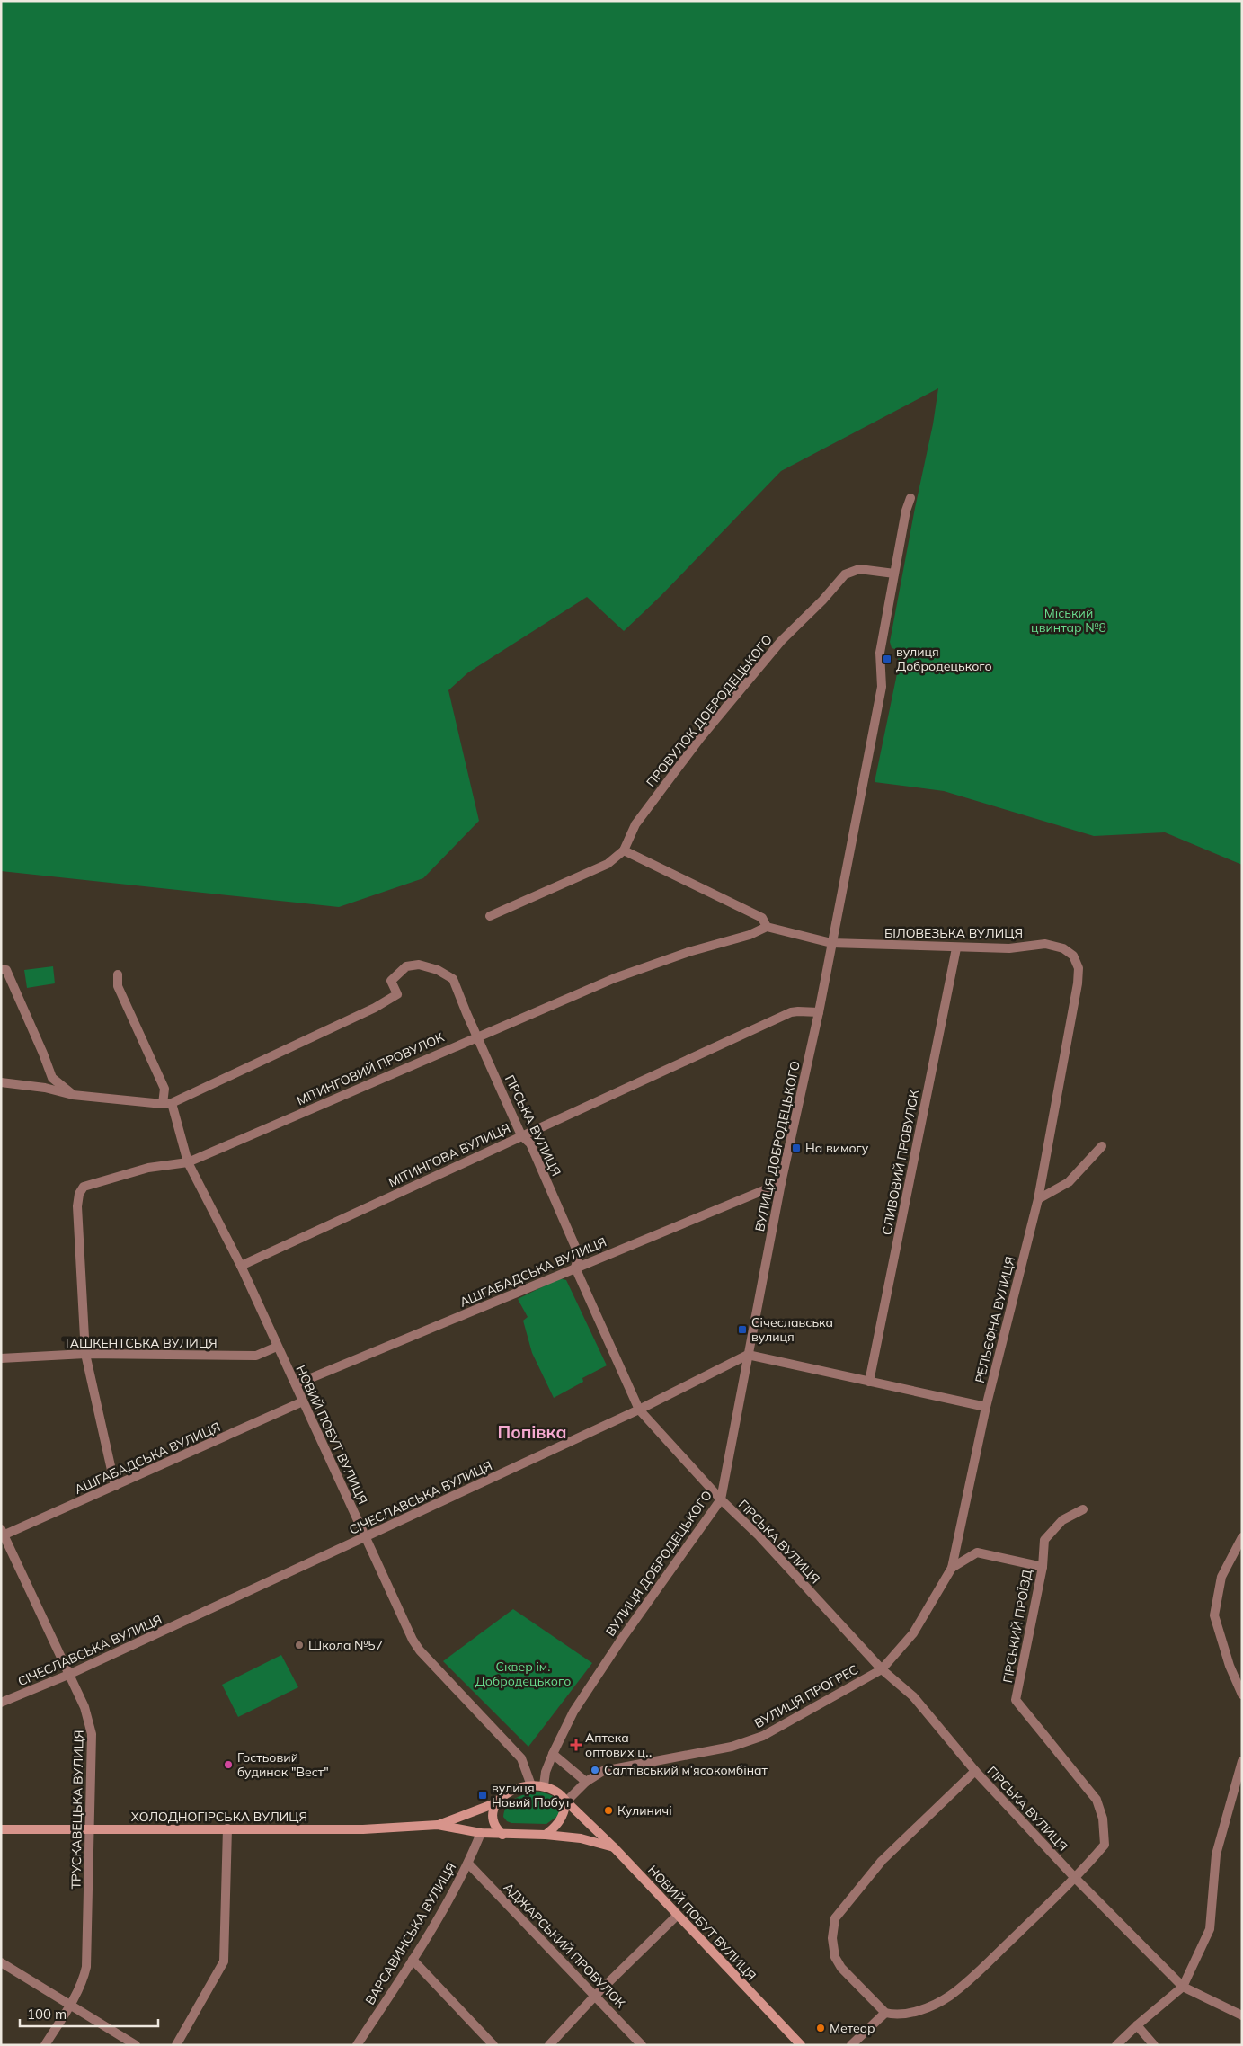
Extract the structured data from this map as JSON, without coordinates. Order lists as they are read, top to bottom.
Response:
{
  "streets": {
    "main road": ["НОВИЙ ПОБУТ ВУЛИЦЯ", "ХОЛОДНОГІРСЬКА ВУЛИЦЯ"],
    "street": [
      "ПРОВУЛОК ДОБРОДЕЦЬКОГО",
      "БІЛОВЕЗЬКА ВУЛИЦЯ",
      "МІТИНГОВИЙ ПРОВУЛОК",
      "ГІРСЬКА ВУЛИЦЯ",
      "ВУЛИЦЯ ДОБРОДЕЦЬКОГО",
      "МІТИНГОВА ВУЛИЦЯ",
      "СЛИВОВИЙ ПРОВУЛОК",
      "АШГАБАДСЬКА ВУЛИЦЯ",
      "РЕЛЬЄФНА ВУЛИЦЯ",
      "ТАШКЕНТСЬКА ВУЛИЦЯ",
      "СІЧЕСЛАВСЬКА ВУЛИЦЯ",
      "ГІРСЬКИЙ ПРОЇЗД",
      "ВУЛИЦЯ ПРОГРЕС",
      "ТРУСКАВЕЦЬКА ВУЛИЦЯ",
      "ВАРСАВИНСЬКА ВУЛИЦЯ",
      "АДЖАРСЬКИЙ ПРОВУЛОК"
    ]
  },
  "crossings": [
    ["ПРОВУЛОК ДОБРОДЕЦЬКОГО", "ВУЛИЦЯ ДОБРОДЕЦЬКОГО"],
    ["БІЛОВЕЗЬКА ВУЛИЦЯ", "МІТИНГОВИЙ ПРОВУЛОК"],
    ["БІЛОВЕЗЬКА ВУЛИЦЯ", "ВУЛИЦЯ ДОБРОДЕЦЬКОГО"],
    ["БІЛОВЕЗЬКА ВУЛИЦЯ", "СЛИВОВИЙ ПРОВУЛОК"],
    ["БІЛОВЕЗЬКА ВУЛИЦЯ", "РЕЛЬЄФНА ВУЛИЦЯ"],
    ["МІТИНГОВИЙ ПРОВУЛОК", "ГІРСЬКА ВУЛИЦЯ"],
    ["МІТИНГОВИЙ ПРОВУЛОК", "ТАШКЕНТСЬКА ВУЛИЦЯ"],
    ["МІТИНГОВИЙ ПРОВУЛОК", "НОВИЙ ПОБУТ ВУЛИЦЯ"],
    ["ГІРСЬКА ВУЛИЦЯ", "ВУЛИЦЯ ДОБРОДЕЦЬКОГО"],
    ["ГІРСЬКА ВУЛИЦЯ", "МІТИНГОВА ВУЛИЦЯ"],
    ["ГІРСЬКА ВУЛИЦЯ", "АШГАБАДСЬКА ВУЛИЦЯ"],
    ["ГІРСЬКА ВУЛИЦЯ", "РЕЛЬЄФНА ВУЛИЦЯ"],
    ["ГІРСЬКА ВУЛИЦЯ", "НОВИЙ ПОБУТ ВУЛИЦЯ"],
    ["ГІРСЬКА ВУЛИЦЯ", "СІЧЕСЛАВСЬКА ВУЛИЦЯ"],
    ["ГІРСЬКА ВУЛИЦЯ", "ГІРСЬКИЙ ПРОЇЗД"],
    ["ГІРСЬКА ВУЛИЦЯ", "ВУЛИЦЯ ПРОГРЕС"],
    ["ВУЛИЦЯ ДОБРОДЕЦЬКОГО", "МІТИНГОВА ВУЛИЦЯ"],
    ["ВУЛИЦЯ ДОБРОДЕЦЬКОГО", "АШГАБАДСЬКА ВУЛИЦЯ"],
    ["ВУЛИЦЯ ДОБРОДЕЦЬКОГО", "НОВИЙ ПОБУТ ВУЛИЦЯ"],
    ["ВУЛИЦЯ ДОБРОДЕЦЬКОГО", "СІЧЕСЛАВСЬКА ВУЛИЦЯ"],
    ["ВУЛИЦЯ ДОБРОДЕЦЬКОГО", "ВУЛИЦЯ ПРОГРЕС"],
    ["ВУЛИЦЯ ДОБРОДЕЦЬКОГО", "ХОЛОДНОГІРСЬКА ВУЛИЦЯ"],
    ["МІТИНГОВА ВУЛИЦЯ", "НОВИЙ ПОБУТ ВУЛИЦЯ"],
    ["АШГАБАДСЬКА ВУЛИЦЯ", "НОВИЙ ПОБУТ ВУЛИЦЯ"],
    ["АШГАБАДСЬКА ВУЛИЦЯ", "ТРУСКАВЕЦЬКА ВУЛИЦЯ"],
    ["РЕЛЬЄФНА ВУЛИЦЯ", "ГІРСЬКИЙ ПРОЇЗД"],
    ["РЕЛЬЄФНА ВУЛИЦЯ", "ВУЛИЦЯ ПРОГРЕС"],
    ["ТАШКЕНТСЬКА ВУЛИЦЯ", "НОВИЙ ПОБУТ ВУЛИЦЯ"],
    ["НОВИЙ ПОБУТ ВУЛИЦЯ", "СІЧЕСЛАВСЬКА ВУЛИЦЯ"],
    ["НОВИЙ ПОБУТ ВУЛИЦЯ", "ВУЛИЦЯ ПРОГРЕС"],
    ["НОВИЙ ПОБУТ ВУЛИЦЯ", "ХОЛОДНОГІРСЬКА ВУЛИЦЯ"],
    ["СІЧЕСЛАВСЬКА ВУЛИЦЯ", "ТРУСКАВЕЦЬКА ВУЛИЦЯ"],
    ["ВУЛИЦЯ ПРОГРЕС", "ХОЛОДНОГІРСЬКА ВУЛИЦЯ"],
    ["ТРУСКАВЕЦЬКА ВУЛИЦЯ", "ХОЛОДНОГІРСЬКА ВУЛИЦЯ"],
    ["ХОЛОДНОГІРСЬКА ВУЛИЦЯ", "ВАРСАВИНСЬКА ВУЛИЦЯ"],
    ["ВАРСАВИНСЬКА ВУЛИЦЯ", "АДЖАРСЬКИЙ ПРОВУЛОК"]
  ],
  "districts": ["Попівка"],
  "parks": ["Міський цвинтар №8", "Сквер ім. Добродецького"],
  "places": {
    "transit": [
      "вулиця Добродецького",
      "На вимогу",
      "Січеславська вулиця",
      "вулиця Новий Побут"
    ],
    "other": [
      "Школа №57",
      "Гостьовий будинок \"Вест\"",
      "Салтівський м’ясокомбінат",
      "Кулиничі",
      "Метеор"
    ],
    "health": ["Аптека оптових ц‥"]
  },
  "scale_bar": "100 m"
}
